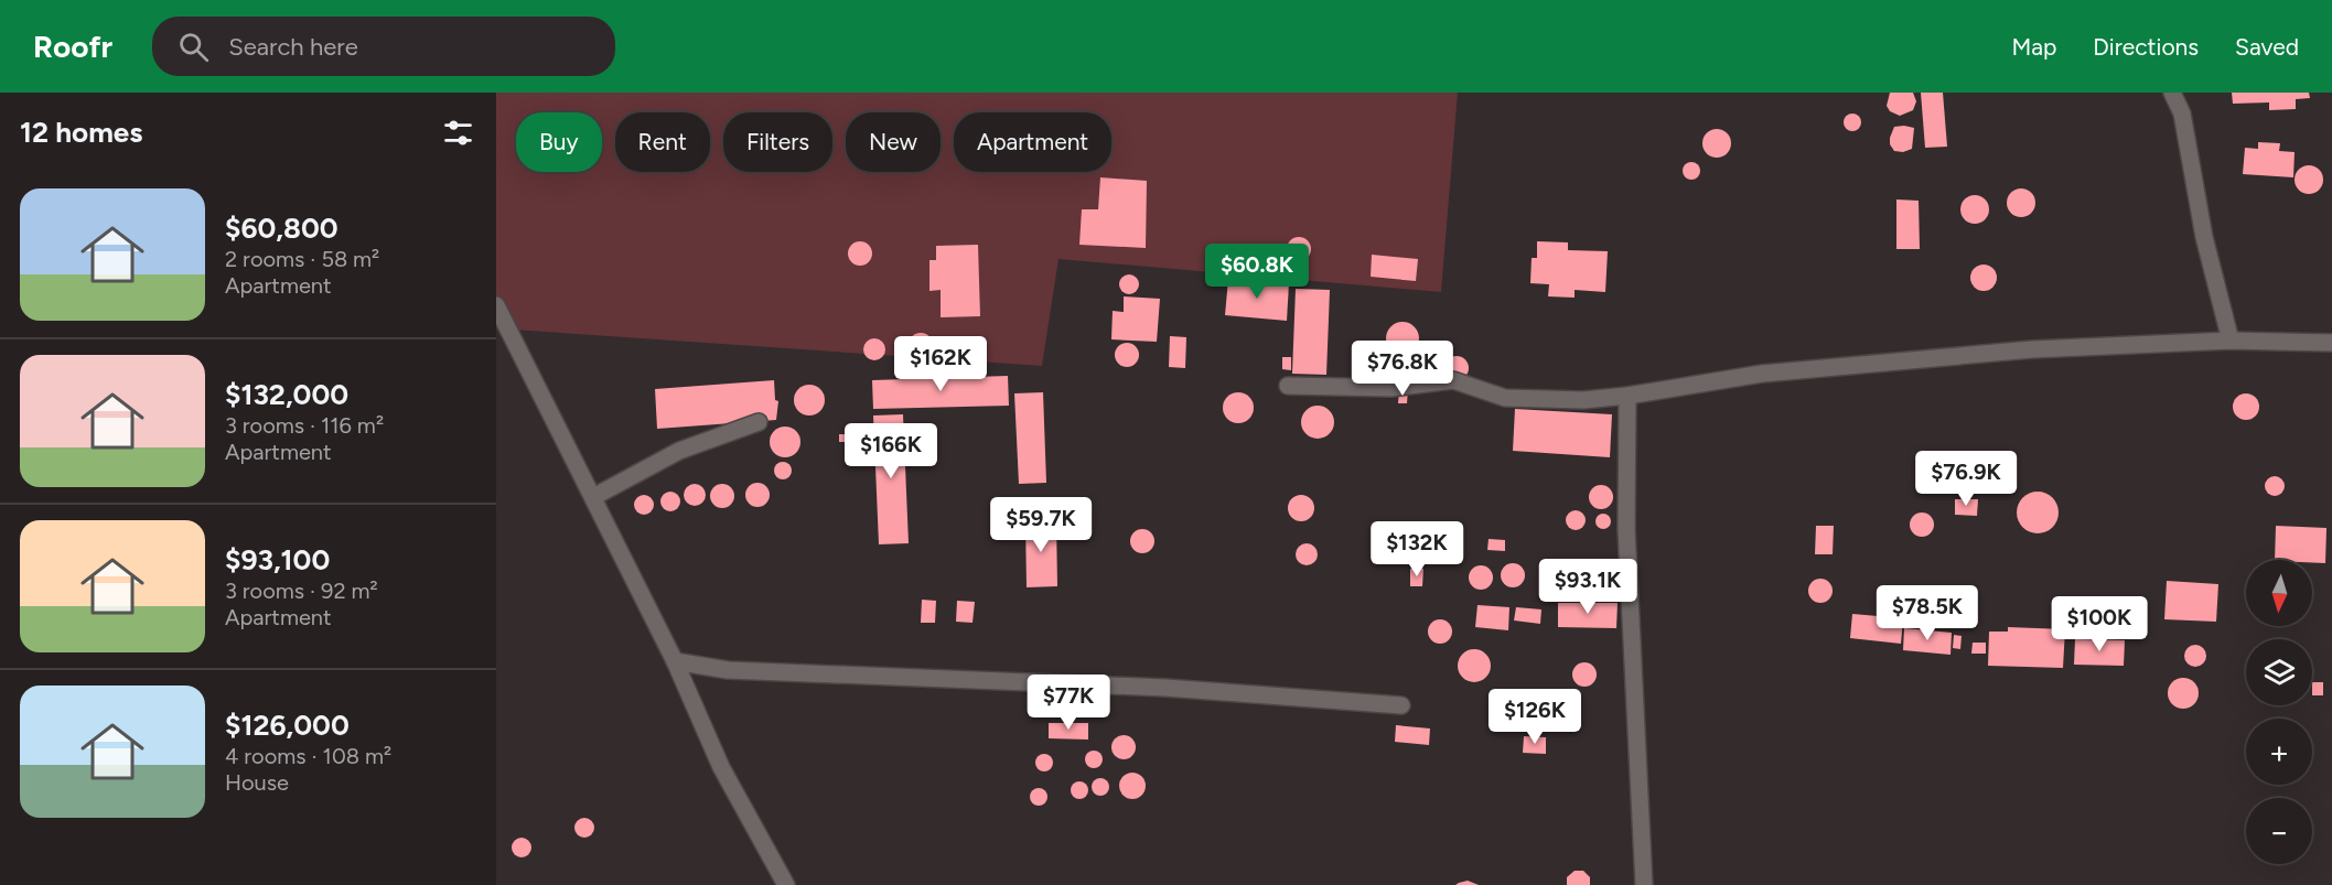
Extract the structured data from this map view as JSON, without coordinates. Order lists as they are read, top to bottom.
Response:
{
  "north": "bottom",
  "page": {
    "header": "Roofr",
    "search": "Search here",
    "nav": ["Map", "Directions", "Saved"],
    "heading": "12 homes",
    "chip": [
      "Buy",
      "Rent",
      "Filters",
      "New",
      "Apartment"
    ],
    "list": [
      {
        "name": "$60,800",
        "note": "2 rooms · 58 m² · Apartment"
      },
      {
        "name": "$132,000",
        "note": "3 rooms · 116 m² · Apartment"
      },
      {
        "name": "$93,100",
        "note": "3 rooms · 92 m² · Apartment"
      },
      {
        "name": "$126,000",
        "note": "4 rooms · 108 m² · House"
      }
    ],
    "price": [
      "$60.8K",
      "$162K",
      "$76.8K",
      "$166K",
      "$76.9K",
      "$59.7K",
      "$132K",
      "$93.1K",
      "$78.5K",
      "$100K",
      "$77K",
      "$126K"
    ],
    "map_buttons": ["+", "−"]
  }
}
